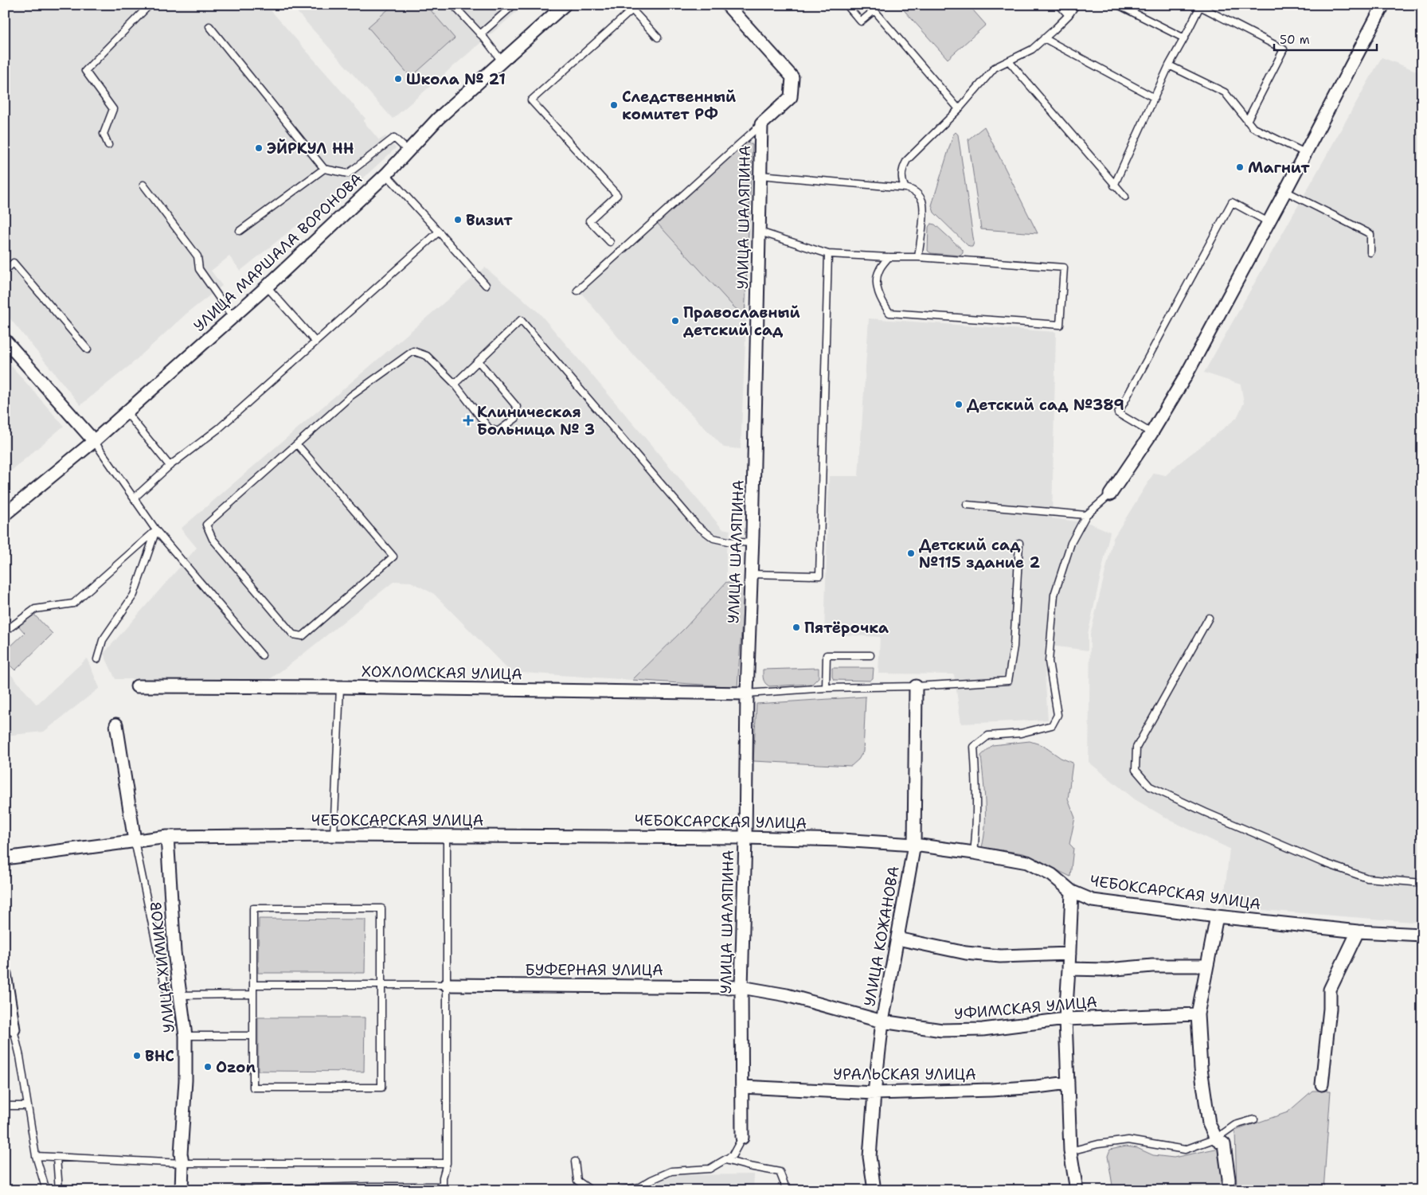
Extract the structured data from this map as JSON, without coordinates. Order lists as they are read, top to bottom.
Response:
{
  "streets": {
    "street": [
      "УЛИЦА ШАЛЯПИНА",
      "УЛИЦА МАРШАЛА ВОРОНОВА",
      "ХОХЛОМСКАЯ УЛИЦА",
      "ЧЕБОКСАРСКАЯ УЛИЦА",
      "УЛИЦА КОЖАНОВА",
      "УЛИЦА ХИМИКОВ",
      "БУФЕРНАЯ УЛИЦА",
      "УФИМСКАЯ УЛИЦА",
      "УРАЛЬСКАЯ УЛИЦА"
    ]
  },
  "crossings": [
    ["УЛИЦА ШАЛЯПИНА", "ХОХЛОМСКАЯ УЛИЦА"],
    ["УЛИЦА ШАЛЯПИНА", "ЧЕБОКСАРСКАЯ УЛИЦА"],
    ["УЛИЦА ШАЛЯПИНА", "БУФЕРНАЯ УЛИЦА"],
    ["УЛИЦА ШАЛЯПИНА", "УФИМСКАЯ УЛИЦА"],
    ["УЛИЦА ШАЛЯПИНА", "УРАЛЬСКАЯ УЛИЦА"],
    ["ЧЕБОКСАРСКАЯ УЛИЦА", "УЛИЦА КОЖАНОВА"],
    ["ЧЕБОКСАРСКАЯ УЛИЦА", "УЛИЦА ХИМИКОВ"],
    ["УЛИЦА КОЖАНОВА", "УФИМСКАЯ УЛИЦА"],
    ["УЛИЦА КОЖАНОВА", "УРАЛЬСКАЯ УЛИЦА"],
    ["БУФЕРНАЯ УЛИЦА", "УФИМСКАЯ УЛИЦА"]
  ],
  "places": {
    "other": [
      "Школа № 21",
      "Следственный комитет РФ",
      "ЭЙРКУЛ НН",
      "Магнит",
      "Визит",
      "Православный детский сад",
      "Детский сад №389",
      "Детский сад №115 здание 2",
      "Пятёрочка",
      "ВНС",
      "Ozon"
    ],
    "health": ["Клиническая Больница № 3"]
  },
  "scale_bar": "50 m"
}
